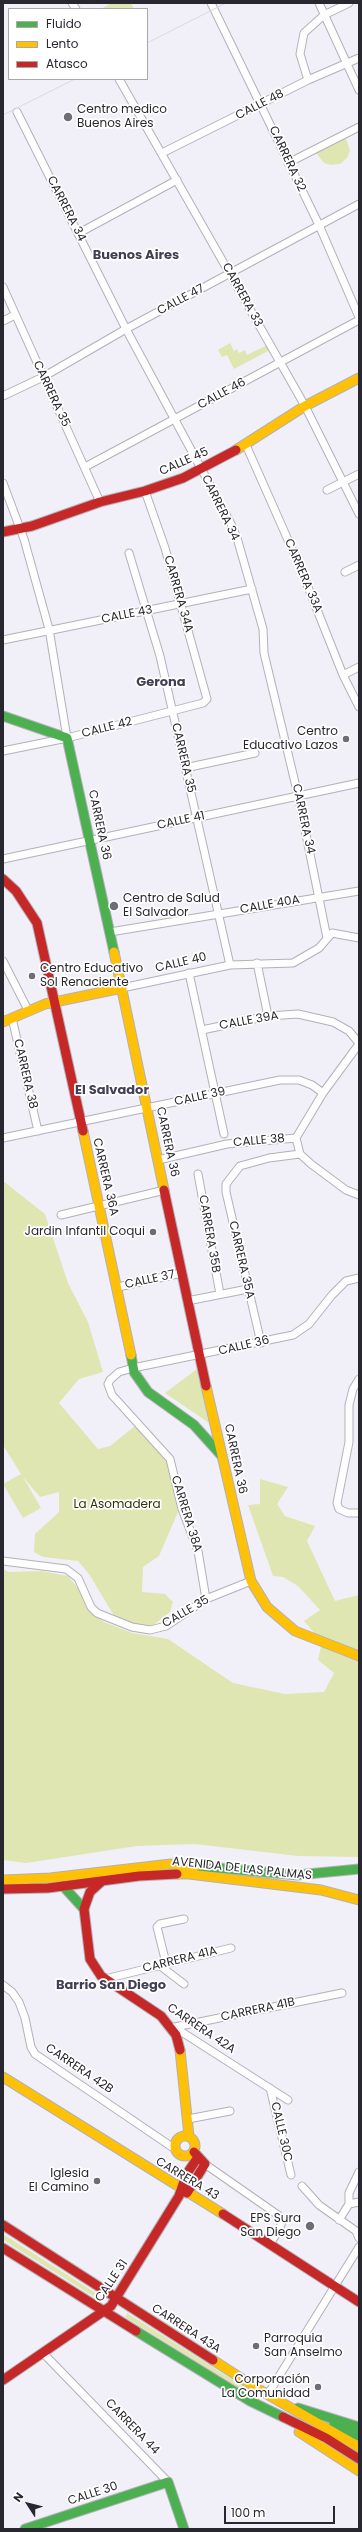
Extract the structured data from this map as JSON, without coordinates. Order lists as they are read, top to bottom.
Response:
{
  "streets": {
    "street": [
      "CALLE 48",
      "CARRERA 32",
      "CARRERA 34",
      "CARRERA 33",
      "CALLE 47",
      "CARRERA 35",
      "CALLE 46",
      "CALLE 45",
      "CARRERA 33A",
      "CARRERA 34A",
      "CALLE 43",
      "CALLE 42",
      "CALLE 41",
      "CARRERA 36",
      "CALLE 40A",
      "CALLE 40",
      "CALLE 39A",
      "CARRERA 38",
      "CALLE 39",
      "CALLE 38",
      "CARRERA 36A",
      "CARRERA 35B",
      "CARRERA 35A",
      "CALLE 37",
      "CALLE 36",
      "CARRERA 38A",
      "CALLE 35",
      "AVENIDA DE LAS PALMAS",
      "CARRERA 41A",
      "CARRERA 41B",
      "CARRERA 42A",
      "CARRERA 42B",
      "CALLE 30C",
      "CARRERA 43",
      "CALLE 31",
      "CARRERA 43A",
      "CARRERA 44",
      "CALLE 30"
    ]
  },
  "crossings": [
    ["CALLE 48", "CARRERA 32"],
    ["CALLE 48", "CARRERA 33"],
    ["CARRERA 32", "CALLE 47"],
    ["CARRERA 32", "CALLE 46"],
    ["CARRERA 34", "CALLE 47"],
    ["CARRERA 34", "CALLE 46"],
    ["CARRERA 34", "CALLE 45"],
    ["CARRERA 34", "CALLE 43"],
    ["CARRERA 34", "CALLE 41"],
    ["CARRERA 34", "CALLE 40A"],
    ["CARRERA 34", "CALLE 40"],
    ["CARRERA 33", "CALLE 47"],
    ["CARRERA 33", "CALLE 46"],
    ["CARRERA 33", "CALLE 45"],
    ["CALLE 47", "CARRERA 35"],
    ["CARRERA 35", "CALLE 46"],
    ["CARRERA 35", "CALLE 45"],
    ["CARRERA 35", "CALLE 43"],
    ["CARRERA 35", "CALLE 42"],
    ["CARRERA 35", "CALLE 41"],
    ["CARRERA 35", "CALLE 40A"],
    ["CARRERA 35", "CALLE 40"],
    ["CALLE 45", "CARRERA 33A"],
    ["CALLE 45", "CARRERA 34A"],
    ["CALLE 45", "CARRERA 36"],
    ["CARRERA 34A", "CALLE 43"],
    ["CARRERA 34A", "CALLE 42"],
    ["CALLE 43", "CARRERA 36"],
    ["CALLE 42", "CARRERA 36"],
    ["CALLE 41", "CARRERA 36"],
    ["CARRERA 36", "CALLE 40A"],
    ["CARRERA 36", "CALLE 40"],
    ["CARRERA 36", "CALLE 39"],
    ["CARRERA 36", "CALLE 38"],
    ["CARRERA 36", "CARRERA 36A"],
    ["CARRERA 36", "CALLE 37"],
    ["CARRERA 36", "CALLE 36"],
    ["CARRERA 36", "CALLE 35"],
    ["CALLE 40", "CARRERA 38"],
    ["CALLE 40", "CARRERA 36A"],
    ["CALLE 39A", "CALLE 38"],
    ["CARRERA 38", "CALLE 39"],
    ["CALLE 39", "CALLE 38"],
    ["CALLE 39", "CARRERA 36A"],
    ["CARRERA 36A", "CALLE 37"],
    ["CARRERA 36A", "CALLE 36"],
    ["CARRERA 35A", "CALLE 36"],
    ["CALLE 36", "CARRERA 38A"],
    ["CARRERA 38A", "CALLE 35"],
    ["AVENIDA DE LAS PALMAS", "CARRERA 42A"],
    ["CARRERA 41A", "CARRERA 42A"],
    ["CARRERA 41B", "CARRERA 42A"],
    ["CARRERA 42A", "CALLE 30C"],
    ["CARRERA 43", "CALLE 31"],
    ["CALLE 31", "CARRERA 43A"],
    ["CALLE 31", "CARRERA 44"],
    ["CARRERA 44", "CALLE 30"]
  ],
  "districts": [
    "Buenos Aires",
    "Gerona",
    "El Salvador",
    "Barrio San Diego"
  ],
  "parks": ["La Asomadera"],
  "places": [
    "Centro medico Buenos Aires",
    "Centro Educativo Lazos",
    "Centro de Salud El Salvador",
    "Centro Educativo Sol Renaciente",
    "Jardin Infantil Coqui",
    "Iglesia El Camino",
    "EPS Sura San Diego",
    "Parroquia San Anselmo",
    "Corporación La Comunidad"
  ],
  "legend": ["Fluido", "Lento", "Atasco"],
  "scale_bar": "100 m",
  "north": "top left"
}
